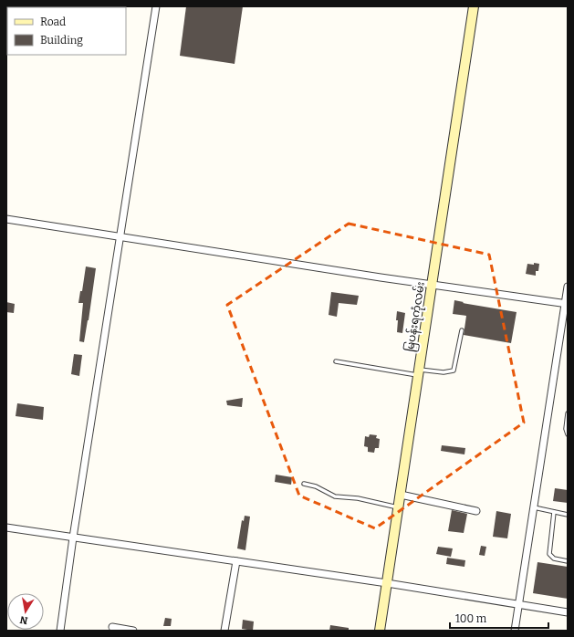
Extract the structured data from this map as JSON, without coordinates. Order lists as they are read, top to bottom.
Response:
{
  "streets": {
    "street": ["မြပန်းရကုံလမ်း"]
  },
  "legend": ["Road", "Building"],
  "scale_bar": "100 m",
  "north": "bottom"
}
